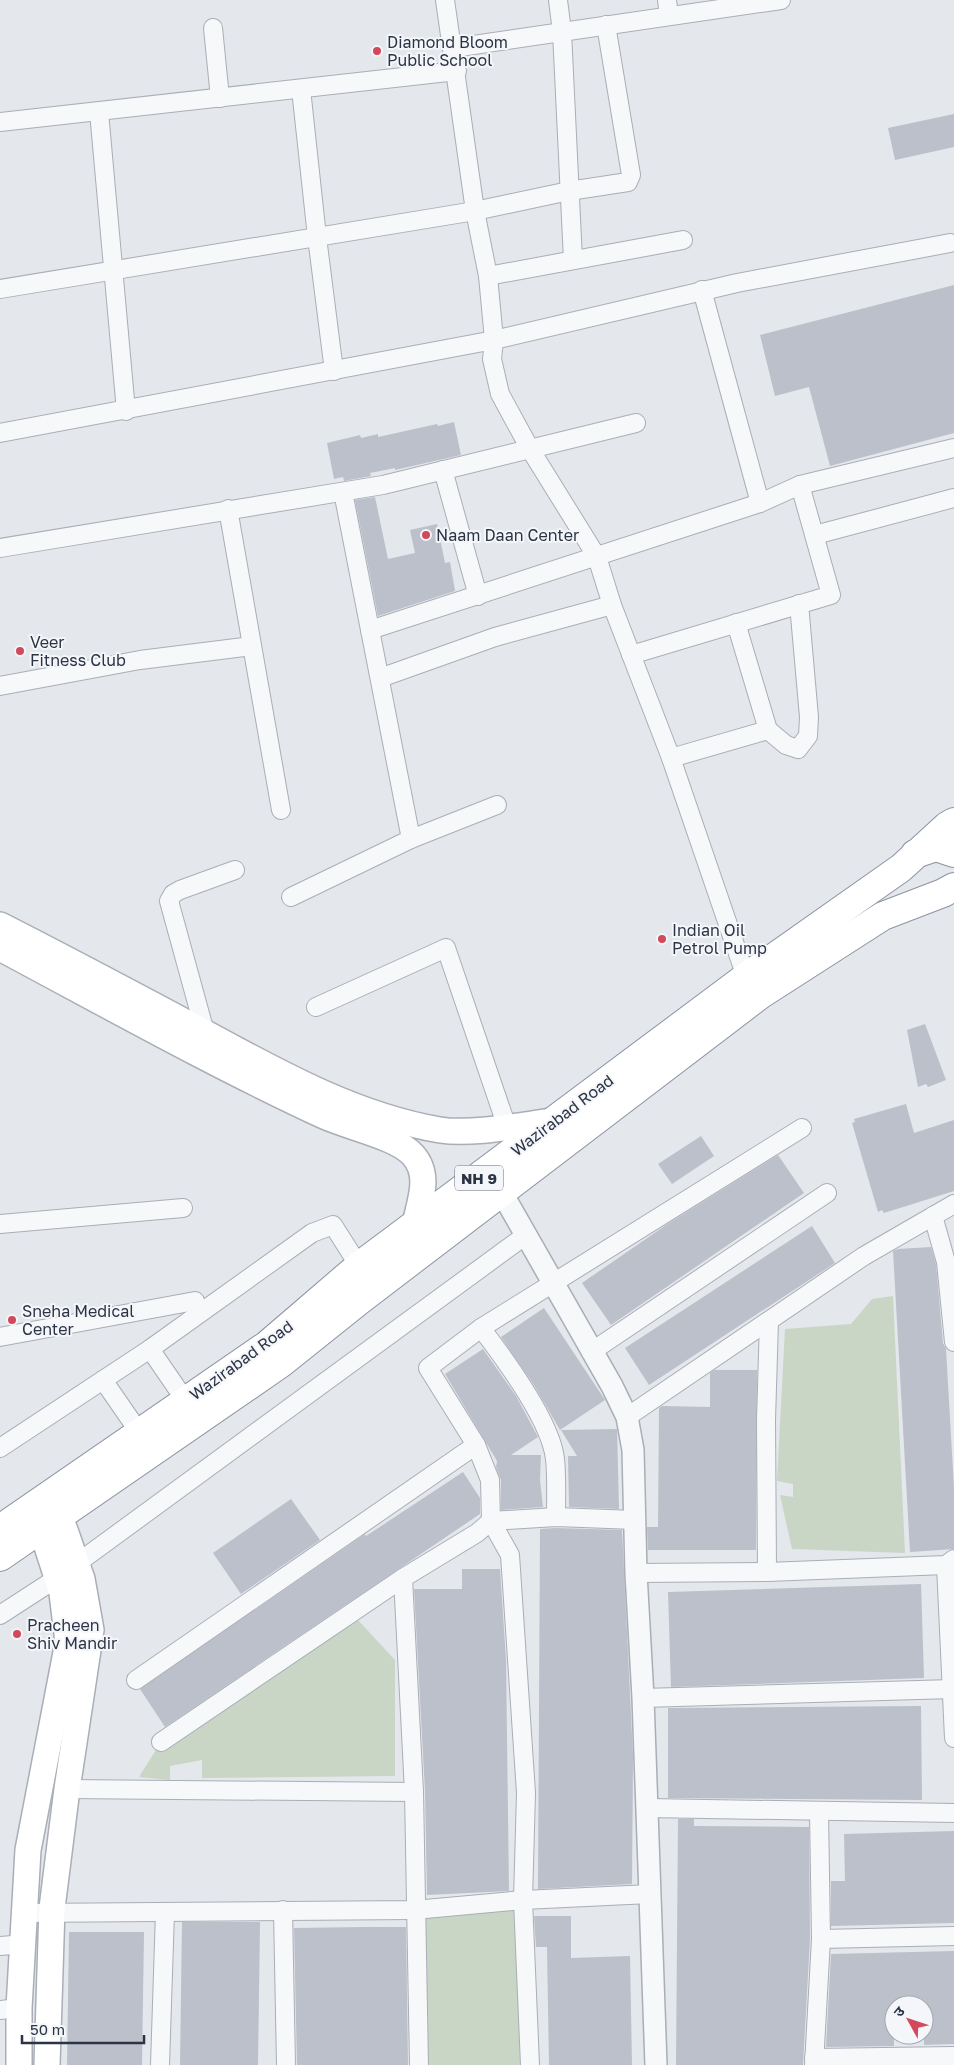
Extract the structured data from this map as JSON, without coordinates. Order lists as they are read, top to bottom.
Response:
{
  "streets": {
    "highway": ["Wazirabad Road", "NH 9"]
  },
  "places": [
    "Diamond Bloom Public School",
    "Naam Daan Center",
    "Veer Fitness Club",
    "Indian Oil Petrol Pump",
    "Sneha Medical Center",
    "Pracheen Shiv Mandir"
  ],
  "scale_bar": "50 m",
  "north": "top left"
}
